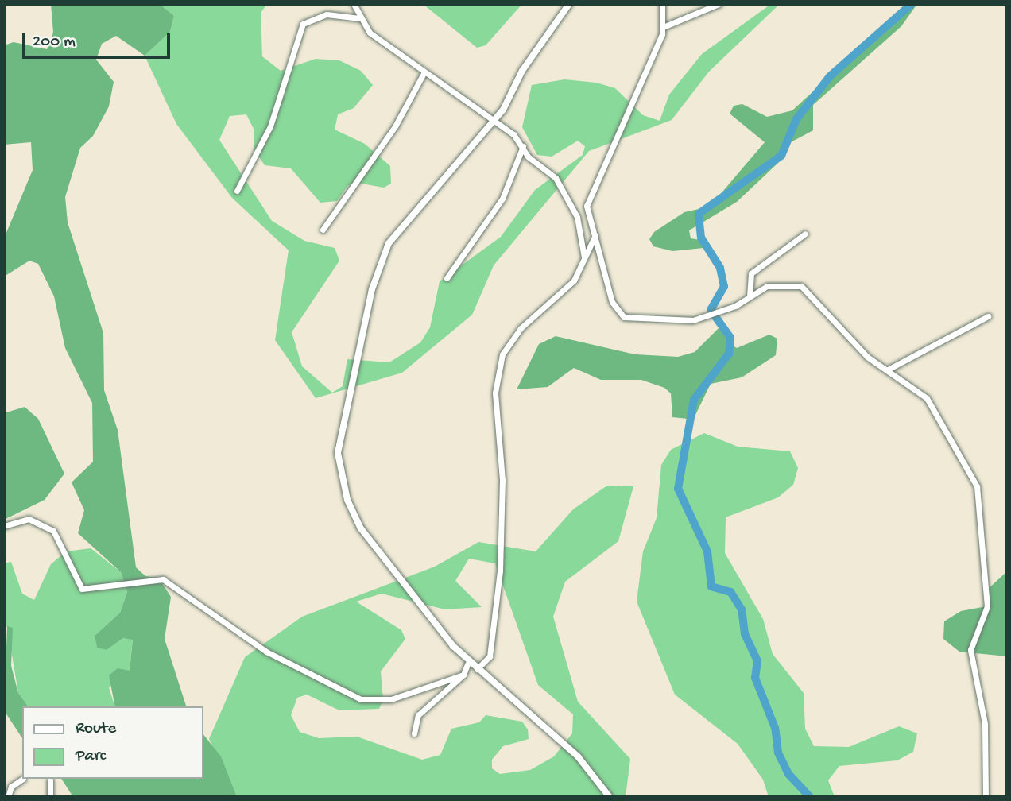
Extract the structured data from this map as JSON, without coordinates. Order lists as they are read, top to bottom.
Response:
{
  "legend": ["Route", "Parc"],
  "scale_bar": "200 m"
}
